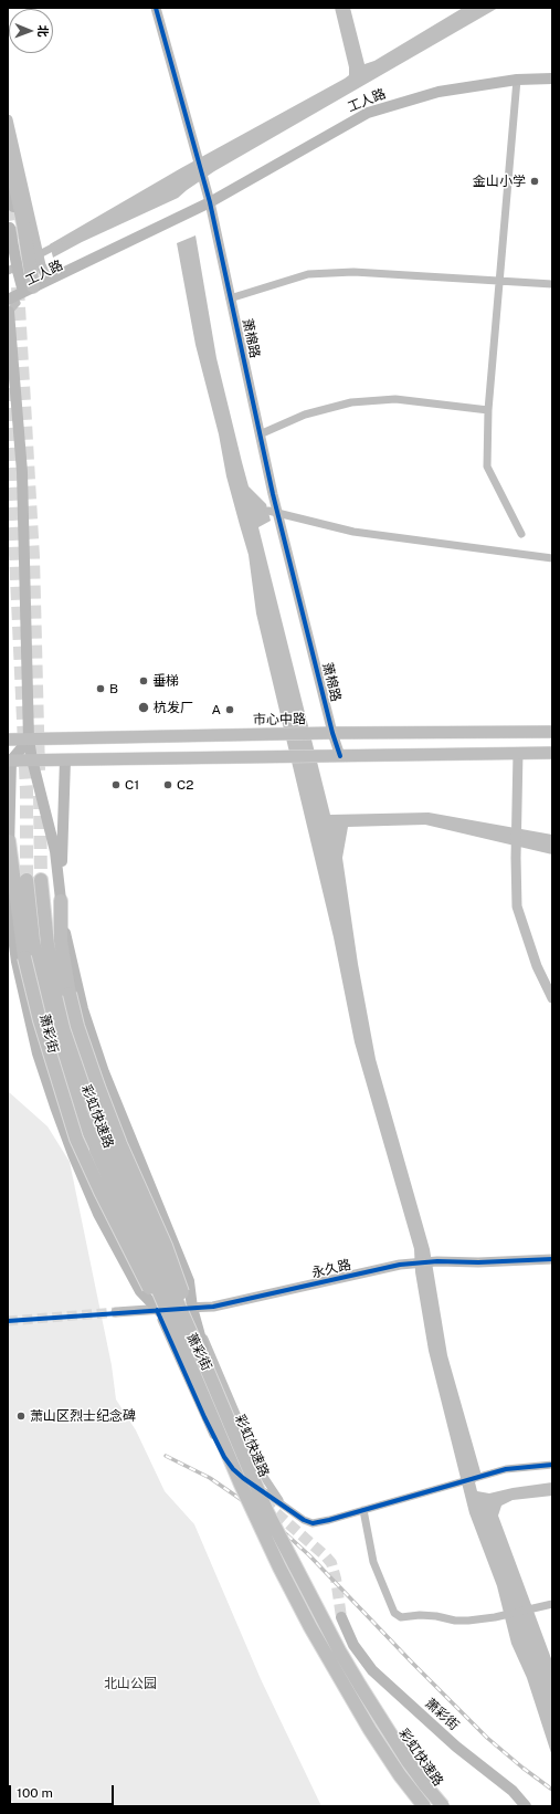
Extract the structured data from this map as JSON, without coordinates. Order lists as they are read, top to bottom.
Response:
{
  "streets": {
    "highway": ["彩虹快速路"],
    "main road": ["工人路", "市心中路", "萧彩街"],
    "street": ["萧棉路", "永久路"]
  },
  "crossings": [
    ["工人路", "萧棉路"],
    ["工人路", "萧彩街"],
    ["萧棉路", "市心中路"],
    ["市心中路", "萧彩街"],
    ["萧彩街", "永久路"]
  ],
  "parks": ["北山公园"],
  "places": [
    "金山小学",
    "垂梯",
    "B",
    "杭发厂",
    "A",
    "C1",
    "C2",
    "萧山区烈士纪念碑"
  ],
  "scale_bar": "100 m",
  "north": "right"
}
